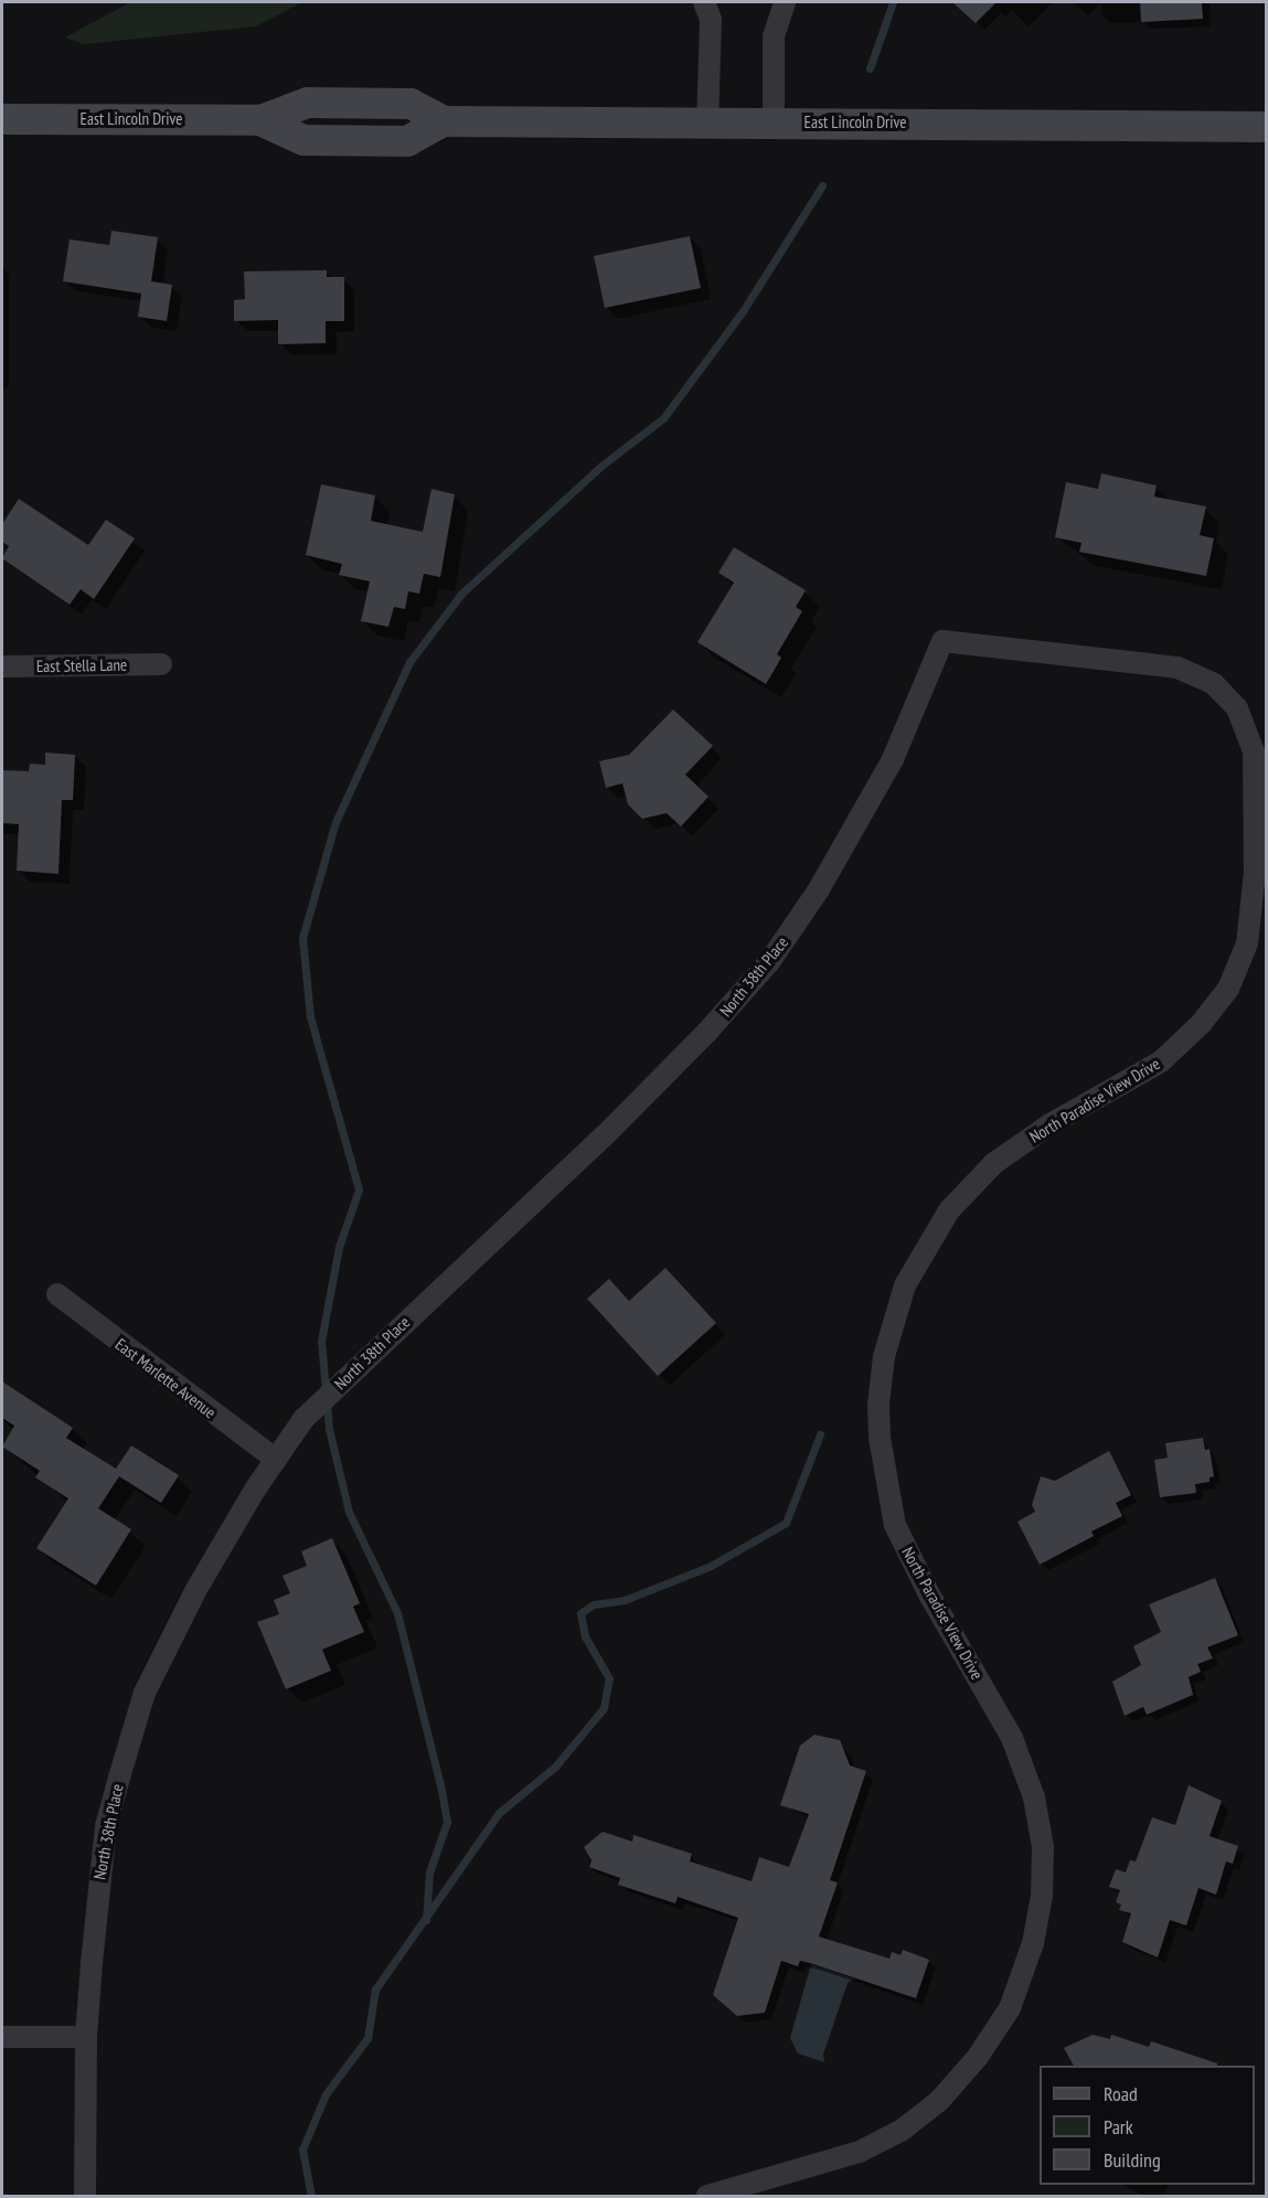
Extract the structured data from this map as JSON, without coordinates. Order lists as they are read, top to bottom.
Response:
{
  "streets": {
    "main road": ["East Lincoln Drive"],
    "street": [
      "East Stella Lane",
      "North 38th Place",
      "North Paradise View Drive",
      "East Marlette Avenue"
    ]
  },
  "crossings": [
    ["North 38th Place", "North Paradise View Drive"],
    ["North 38th Place", "East Marlette Avenue"]
  ],
  "legend": ["Road", "Park", "Building"]
}
